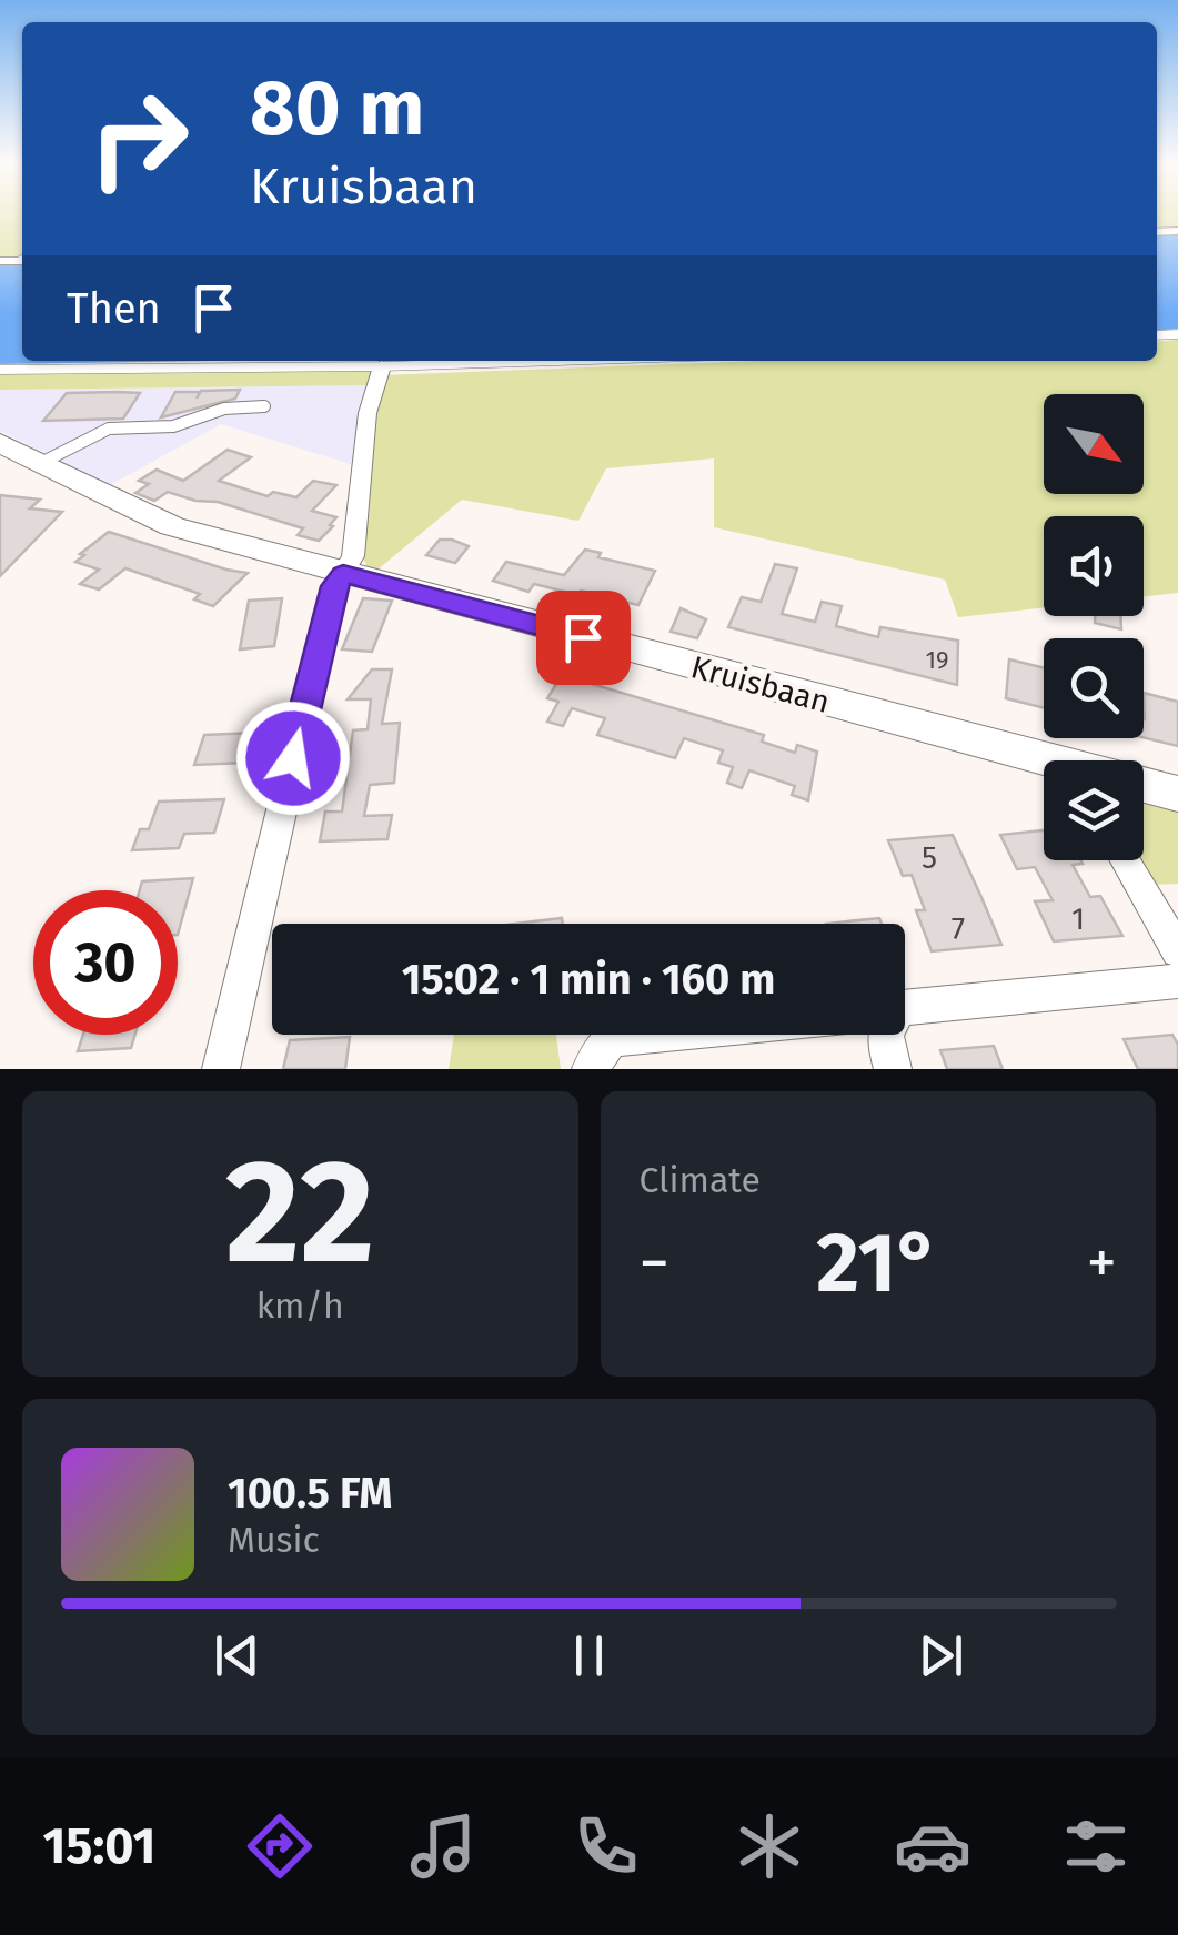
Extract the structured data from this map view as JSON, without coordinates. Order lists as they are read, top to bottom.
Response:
{
  "streets": {
    "street": ["Kruisbaan"]
  },
  "house_numbers": [
    "19",
    "5",
    "1",
    "7"
  ],
  "north": "bottom right",
  "page": {
    "turn": ["80 m", "Kruisbaan"],
    "then": "Then",
    "limit": "30",
    "trip": "15:02 · 1 min · 160 m",
    "tile": [
      ["22", "km/h"],
      "Climate"
    ],
    "heat": ["−", "21°", "+"],
    "song": ["100.5 FM", "Music"],
    "tabs": "15:01"
  }
}
